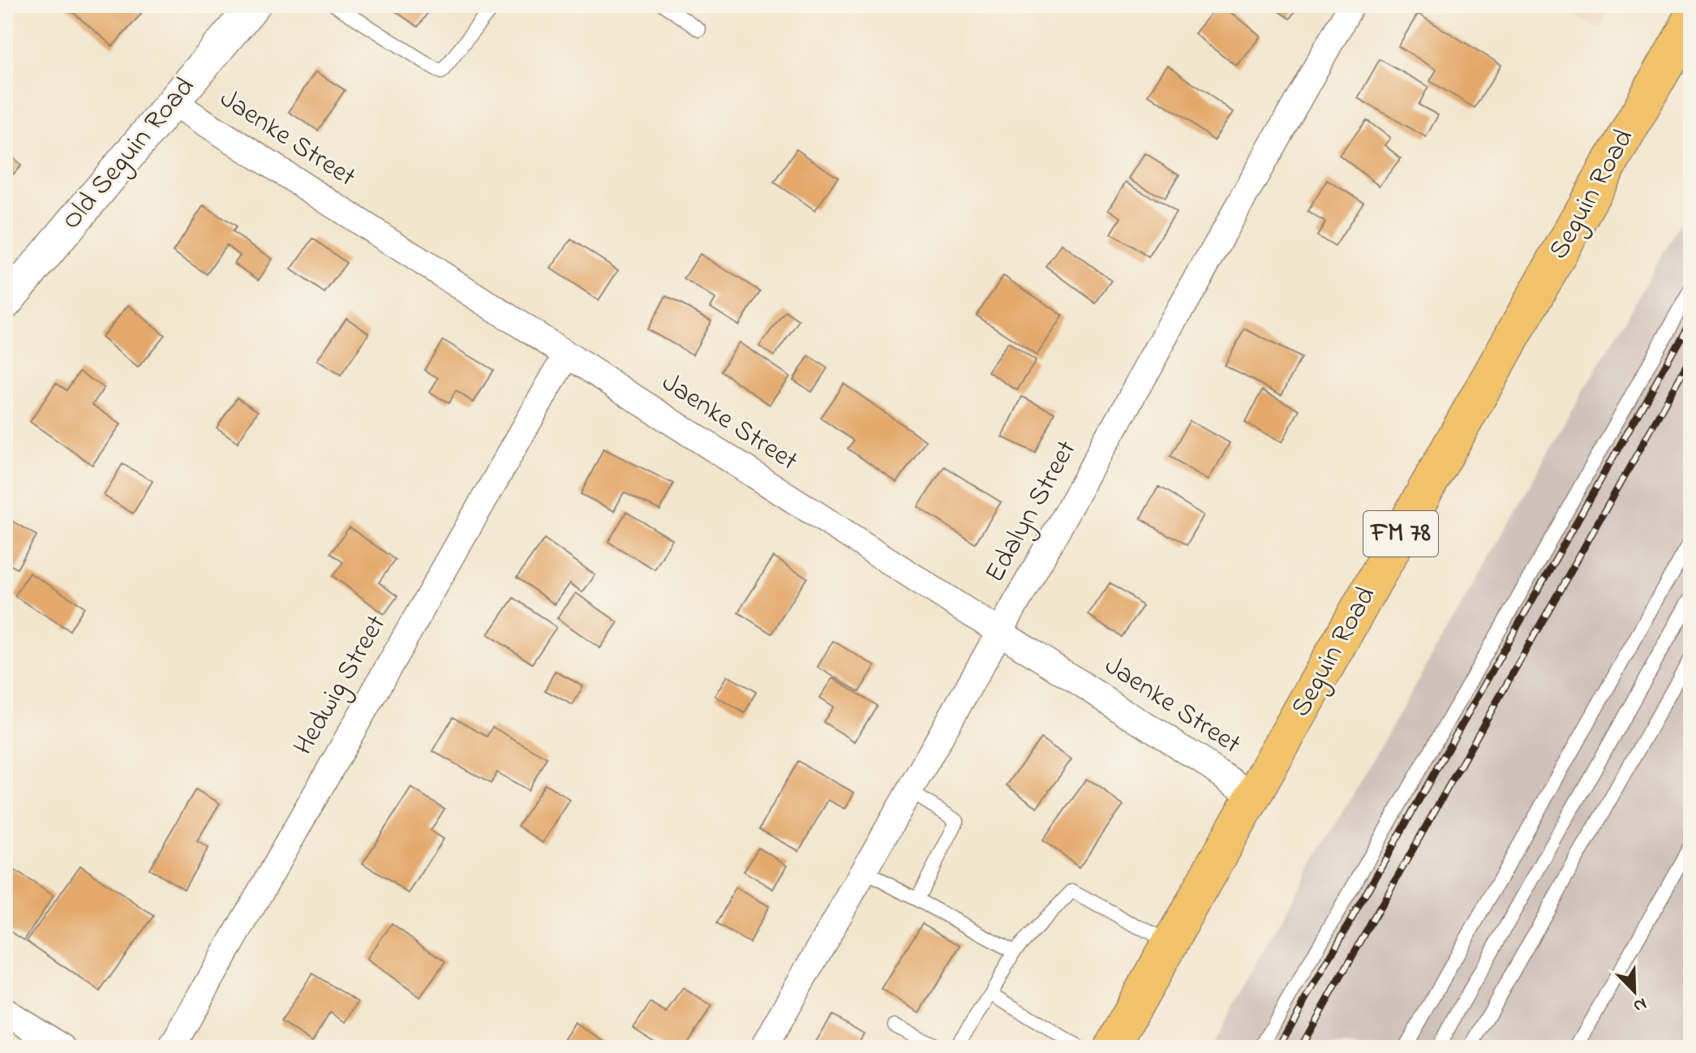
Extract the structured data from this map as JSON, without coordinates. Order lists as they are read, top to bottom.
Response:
{
  "streets": {
    "main road": ["Seguin Road", "FM 78"],
    "street": [
      "Jaenke Street",
      "Old Seguin Road",
      "Edalyn Street",
      "Hedwig Street"
    ]
  },
  "crossings": [
    ["Jaenke Street", "Old Seguin Road"],
    ["Jaenke Street", "Seguin Road"],
    ["Jaenke Street", "Edalyn Street"],
    ["Jaenke Street", "Hedwig Street"]
  ],
  "north": "bottom right"
}
